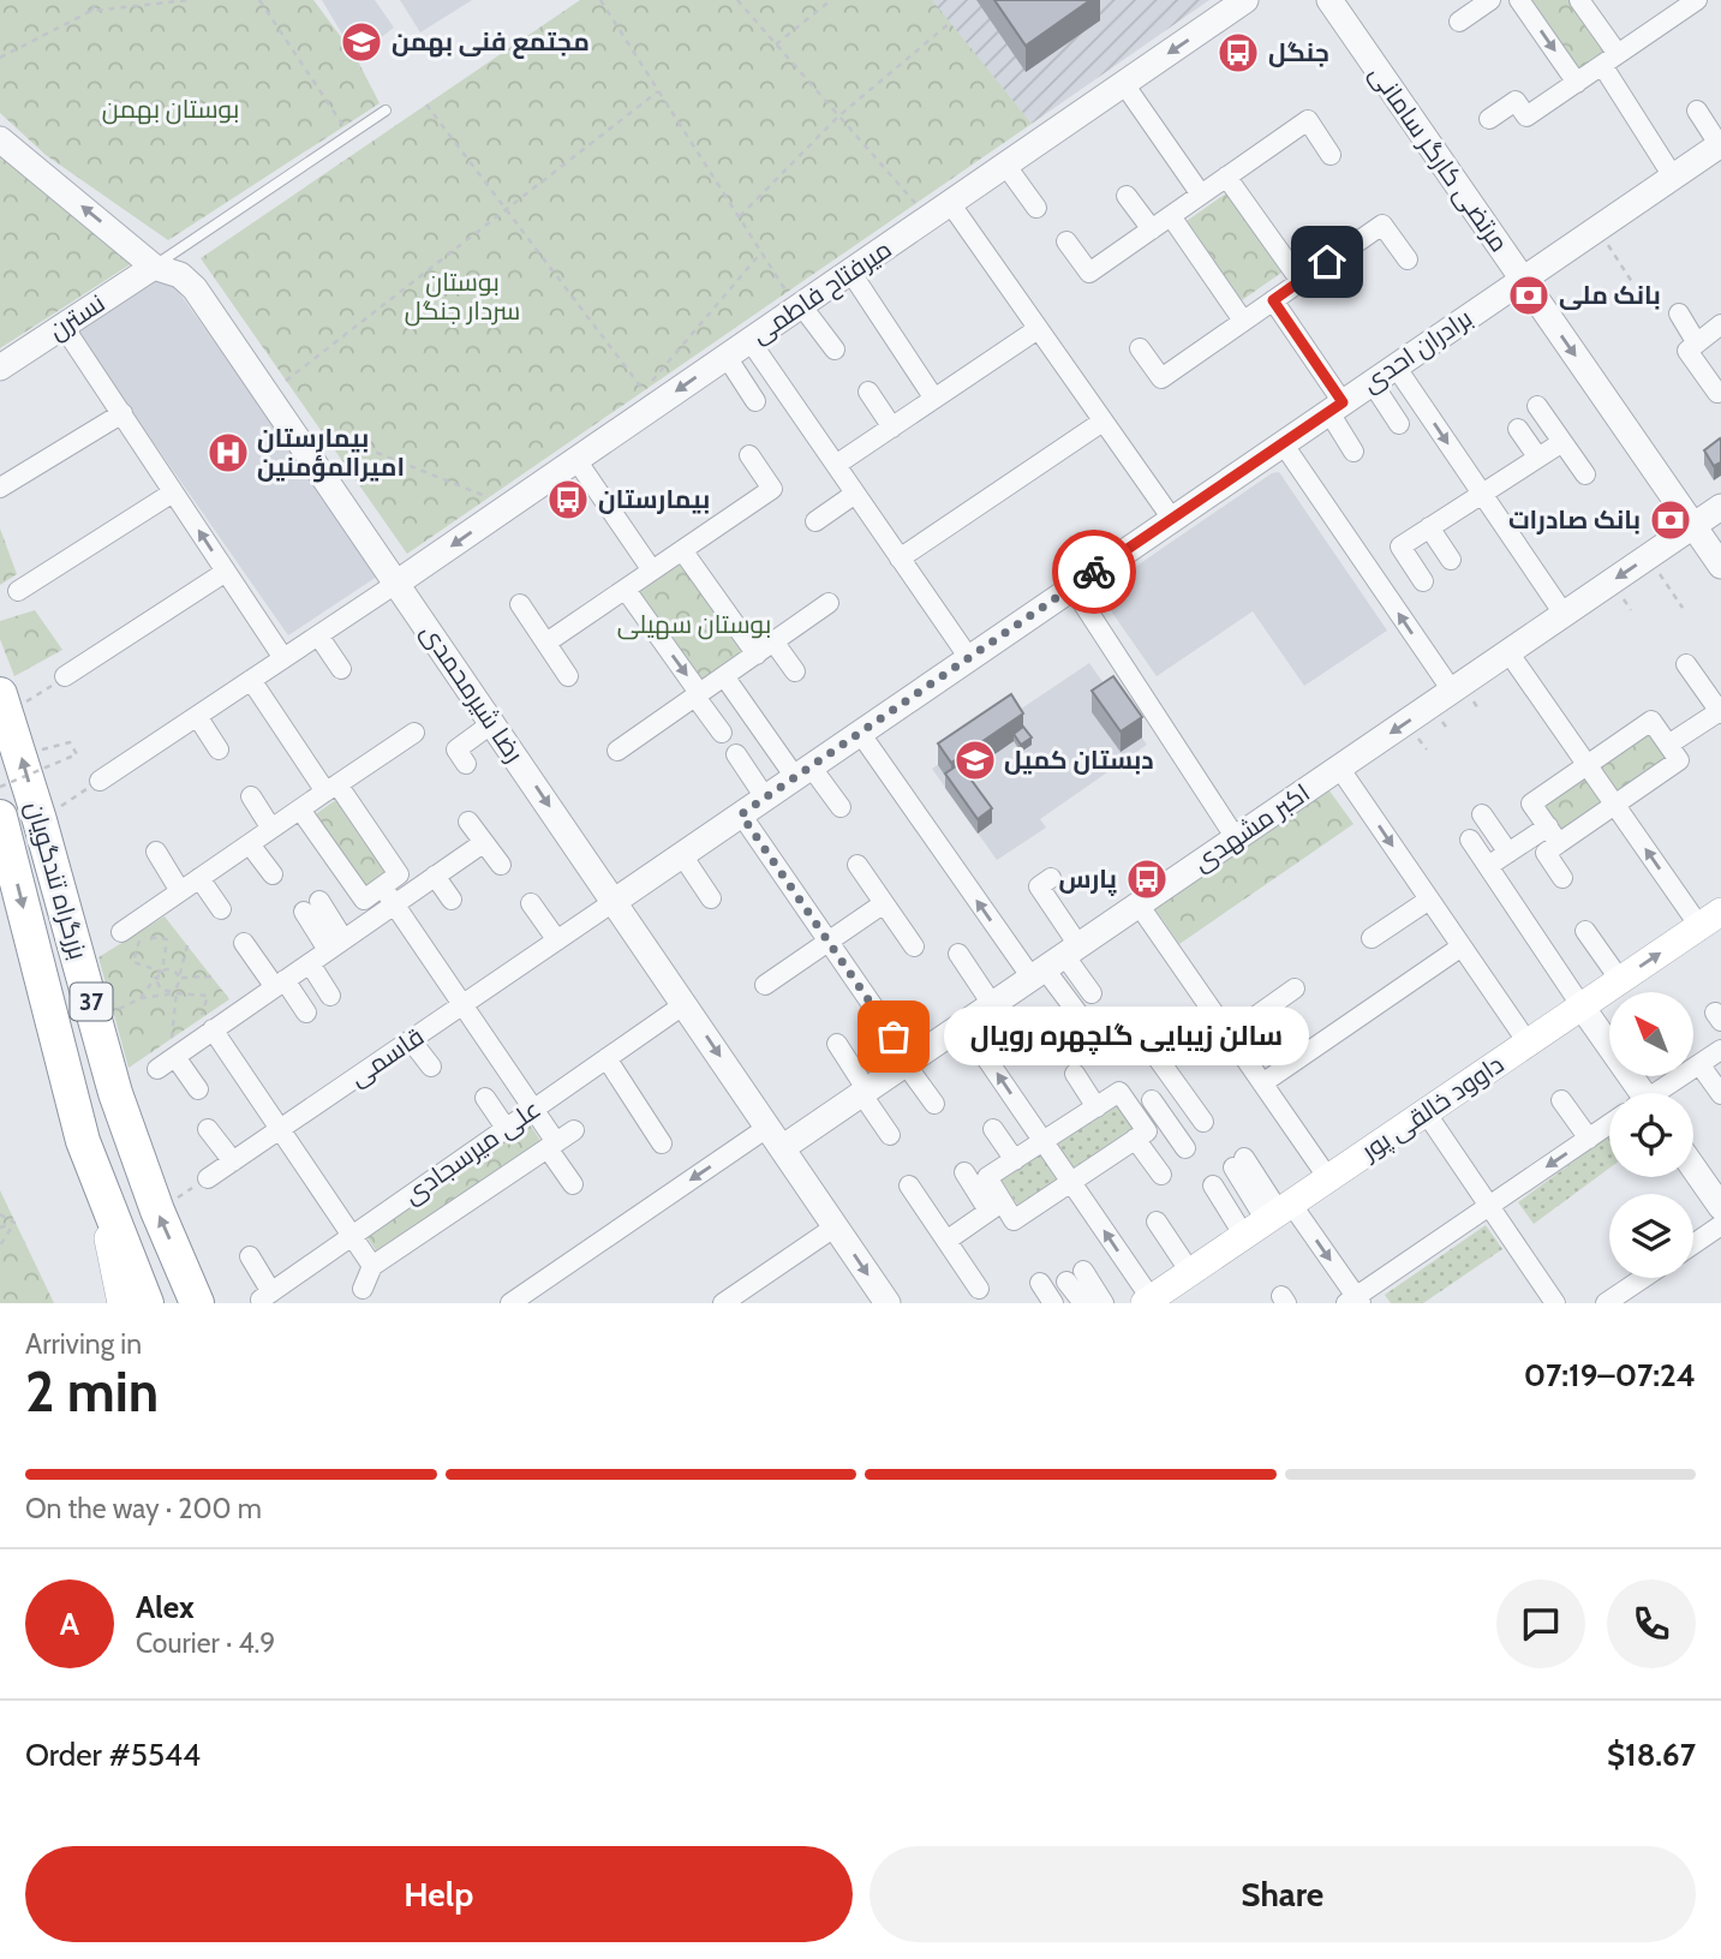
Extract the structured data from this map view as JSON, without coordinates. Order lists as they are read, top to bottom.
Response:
{
  "streets": {
    "highway": ["بزرگراه تندگویان", "37"],
    "main road": ["داوود خالقی پور"],
    "street": [
      "مرتضی کارگر سامانی",
      "میرفتاح فاطمی",
      "نسترن",
      "برادران احدی",
      "رضا شیرمحمدی",
      "اکبر مشهدی",
      "قاسمی",
      "علی میرسجادی"
    ]
  },
  "crossings": [
    ["مرتضی کارگر سامانی", "برادران احدی"],
    ["مرتضی کارگر سامانی", "اکبر مشهدی"],
    ["میرفتاح فاطمی", "رضا شیرمحمدی"],
    ["نسترن", "رضا شیرمحمدی"],
    ["برادران احدی", "رضا شیرمحمدی"],
    ["برادران احدی", "قاسمی"],
    ["رضا شیرمحمدی", "اکبر مشهدی"],
    ["رضا شیرمحمدی", "قاسمی"],
    ["رضا شیرمحمدی", "علی میرسجادی"]
  ],
  "one_way": ["میرفتاح فاطمی"],
  "parks": ["بوستان بهمن", "بوستان سردار جنگل", "بوستان سهیلی"],
  "places": {
    "school or university": ["مجتمع فنی بهمن", "دبستان کمیل"],
    "bus stop": ["جنگل", "بیمارستان", "پارس"],
    "bank": ["بانک ملی", "بانک صادرات"],
    "hospital": ["بیمارستان امیرالمؤمنین"],
    "other": ["سالن زیبایی گلچهره رویال"]
  },
  "north": "top left",
  "page": {
    "bubble": "سالن زیبایی گلچهره رویال",
    "heading": ["2 min", "Arriving in", "07:19–07:24"],
    "panel": [
      "Alex",
      "Courier · 4.9",
      "Order #5544",
      "$18.67"
    ],
    "bar": "On the way · 200 m",
    "round": "A",
    "buttons": ["Help", "Share"]
  }
}
